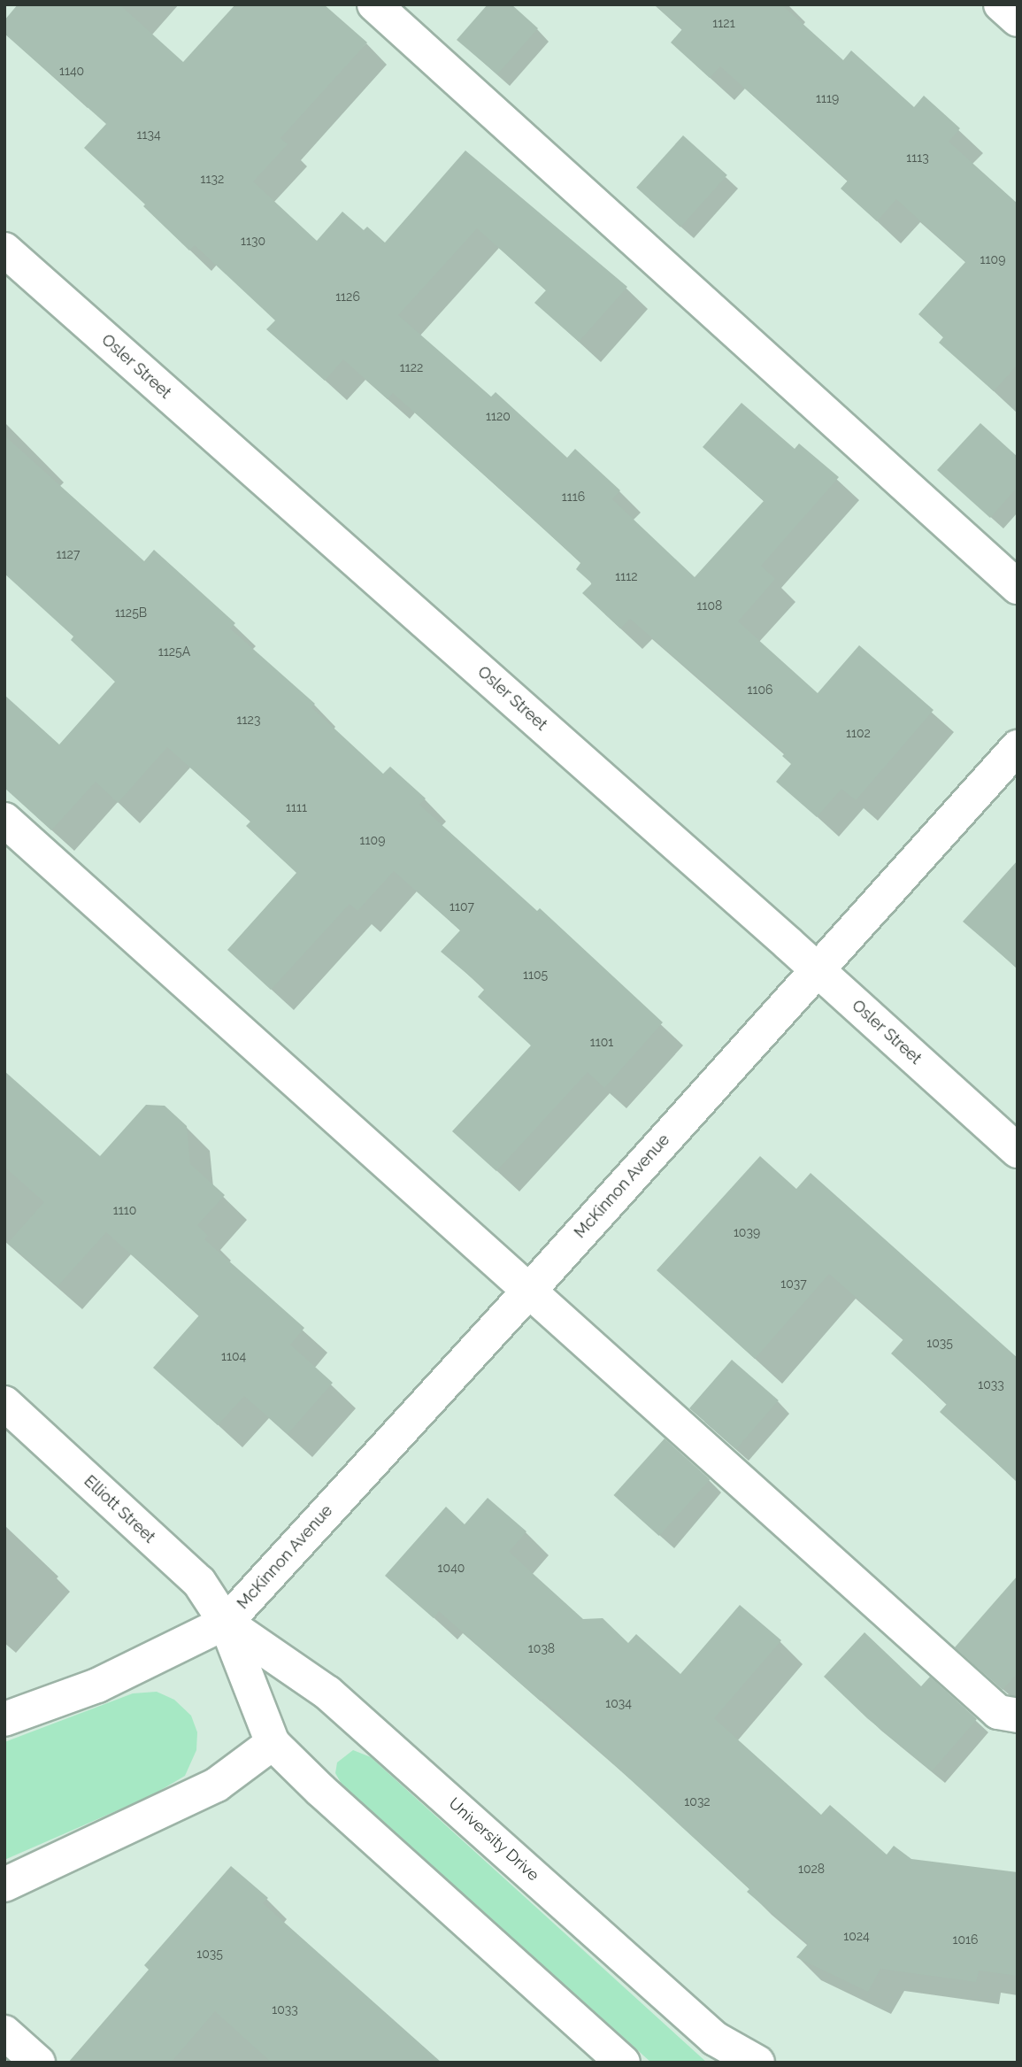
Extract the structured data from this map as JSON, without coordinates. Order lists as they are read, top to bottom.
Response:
{
  "streets": {
    "street": [
      "Osler Street",
      "McKinnon Avenue",
      "Elliott Street",
      "University Drive"
    ]
  },
  "crossings": [
    ["Osler Street", "McKinnon Avenue"],
    ["McKinnon Avenue", "Elliott Street"],
    ["McKinnon Avenue", "University Drive"],
    ["Elliott Street", "University Drive"]
  ],
  "house_numbers": [
    "1121",
    "1140",
    "1119",
    "1134",
    "1113",
    "1132",
    "1130",
    "1109",
    "1126",
    "1122",
    "1120",
    "1116",
    "1127",
    "1112",
    "1108",
    "1125B",
    "1125A",
    "1106",
    "1123",
    "1102",
    "1111",
    "1109",
    "1107",
    "1105",
    "1101",
    "1110",
    "1039",
    "1037",
    "1035",
    "1104",
    "1033",
    "1040",
    "1038",
    "1034",
    "1032",
    "1028",
    "1024",
    "1016",
    "1035",
    "1033"
  ]
}
